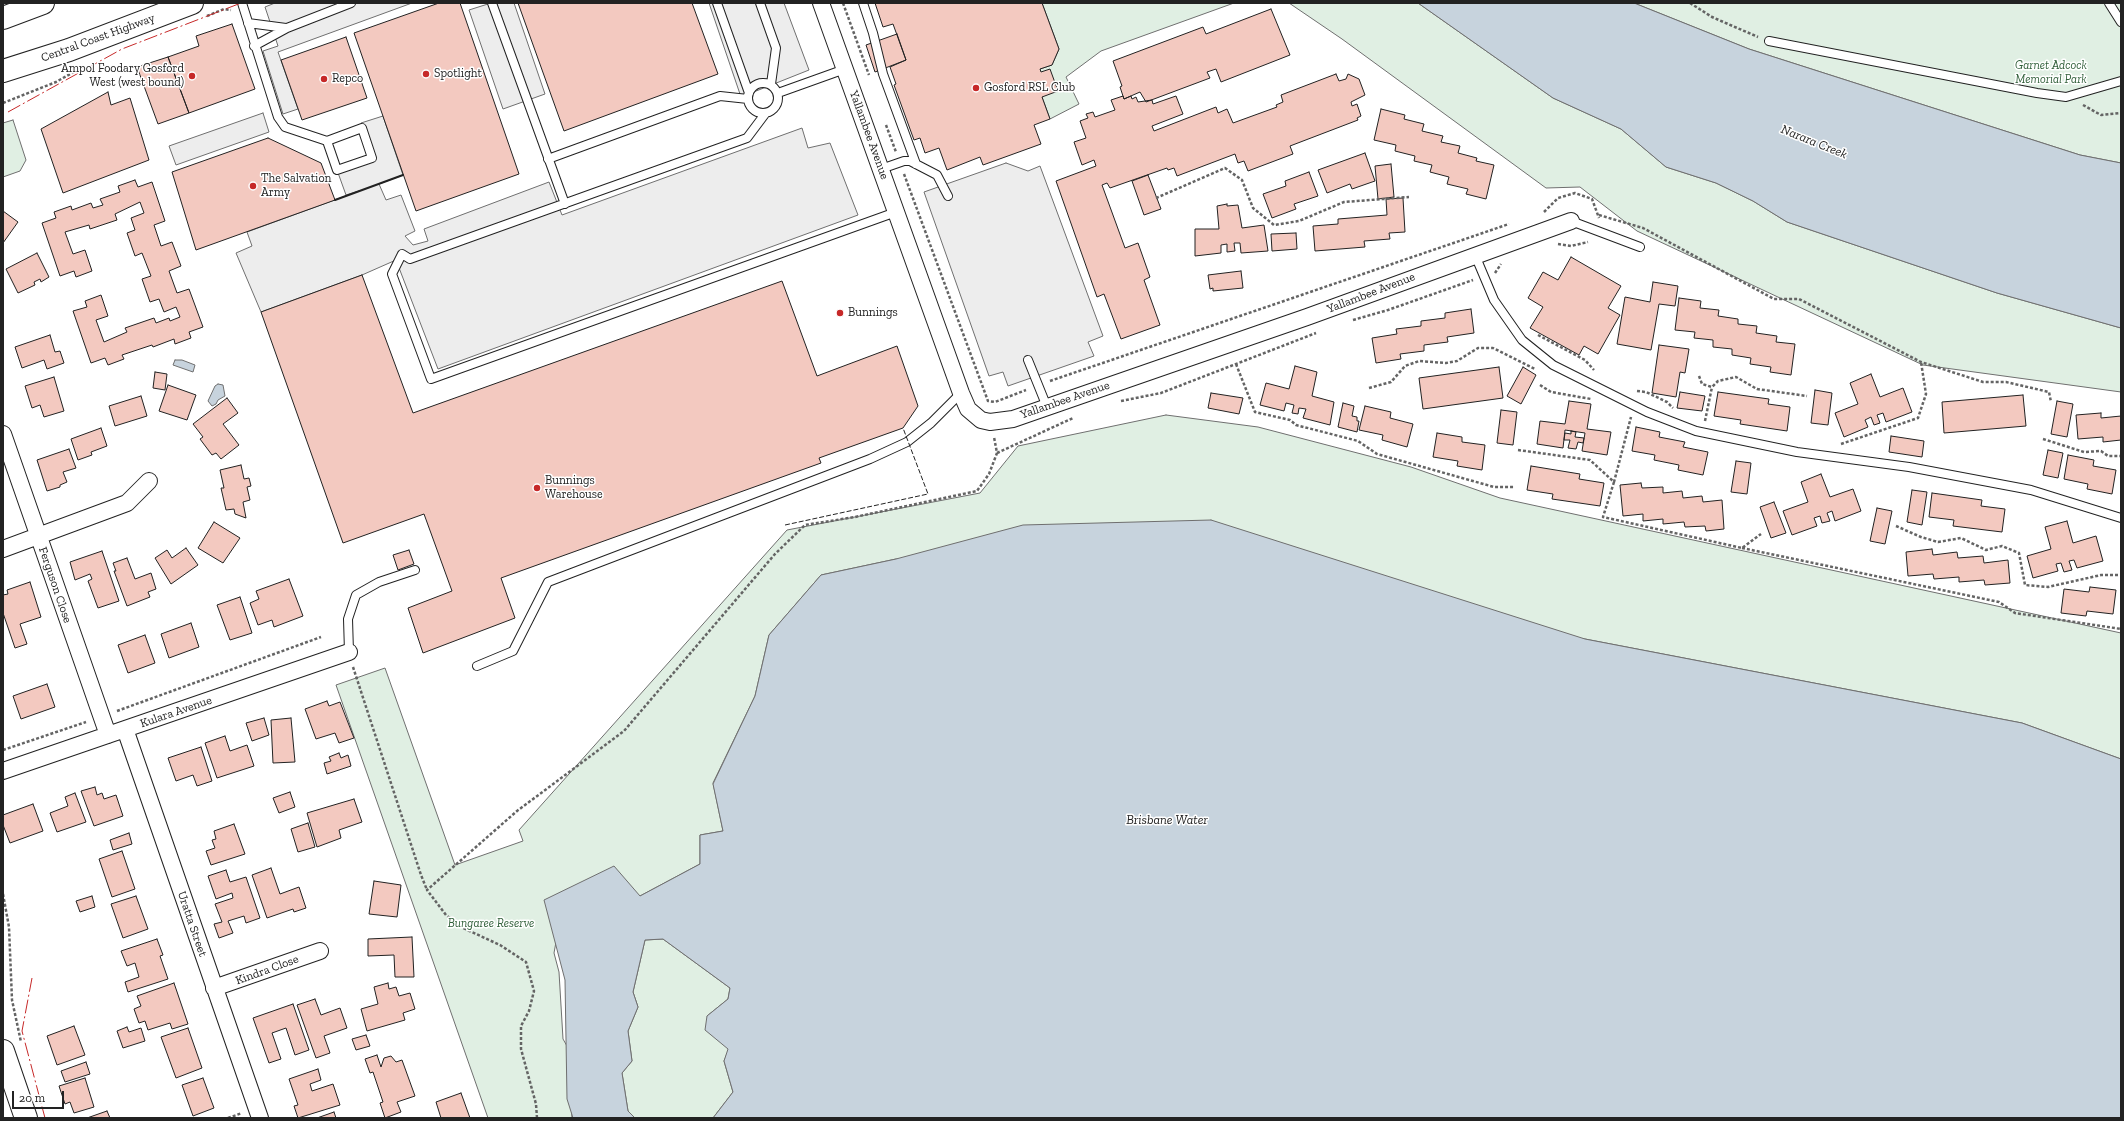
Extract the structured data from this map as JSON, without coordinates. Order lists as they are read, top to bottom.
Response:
{
  "streets": {
    "main road": ["Central Coast Highway"],
    "street": [
      "Yallambee Avenue",
      "Ferguson Close",
      "Kulara Avenue",
      "Uratta Street",
      "Kindra Close"
    ]
  },
  "crossings": [
    ["Ferguson Close", "Kulara Avenue"],
    ["Kulara Avenue", "Uratta Street"],
    ["Uratta Street", "Kindra Close"]
  ],
  "water": ["Narara Creek", "Brisbane Water"],
  "parks": ["Garnet Adcock Memorial Park", "Bungaree Reserve"],
  "places": [
    "Spotlight",
    "Ampol Foodary Gosford West (west bound)",
    "Repco",
    "Gosford RSL Club",
    "The Salvation Army",
    "Bunnings",
    "Bunnings Warehouse"
  ],
  "scale_bar": "20 m"
}
